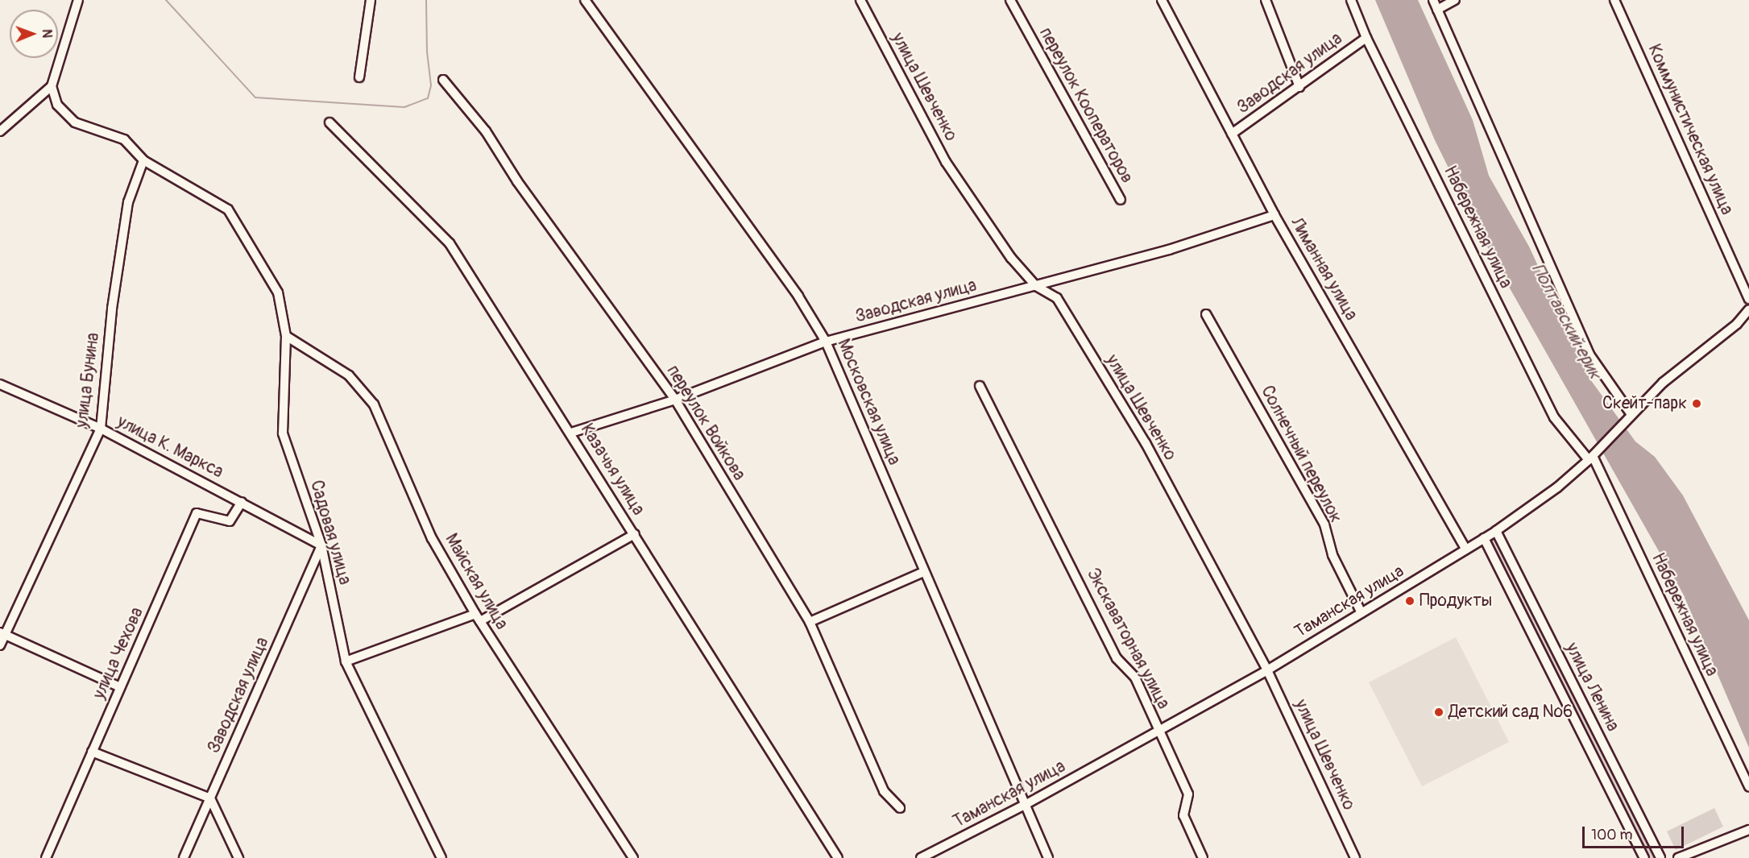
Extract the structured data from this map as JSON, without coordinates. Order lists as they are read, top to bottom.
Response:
{
  "streets": {
    "street": [
      "Заводская улица",
      "улица Шевченко",
      "переулок Кооператоров",
      "Коммунистическая улица",
      "Набережная улица",
      "Лиманная улица",
      "улица Бунина",
      "Московская улица",
      "переулок Войкова",
      "улица К. Маркса",
      "Солнечный переулок",
      "Казачья улица",
      "Садовая улица",
      "Майская улица",
      "Таманская улица",
      "Экскаваторная улица",
      "улица Чехова",
      "улица Ленина"
    ]
  },
  "crossings": [
    ["Заводская улица", "улица Шевченко"],
    ["Заводская улица", "Набережная улица"],
    ["Заводская улица", "Лиманная улица"],
    ["Заводская улица", "Московская улица"],
    ["Заводская улица", "переулок Войкова"],
    ["Заводская улица", "улица К. Маркса"],
    ["Заводская улица", "Казачья улица"],
    ["Заводская улица", "Садовая улица"],
    ["улица Шевченко", "Таманская улица"],
    ["Набережная улица", "Таманская улица"],
    ["Лиманная улица", "Таманская улица"],
    ["улица Бунина", "улица К. Маркса"],
    ["улица Бунина", "Садовая улица"],
    ["Московская улица", "Таманская улица"],
    ["улица К. Маркса", "Садовая улица"],
    ["улица К. Маркса", "улица Чехова"],
    ["Солнечный переулок", "Таманская улица"],
    ["Садовая улица", "Майская улица"],
    ["Таманская улица", "Экскаваторная улица"],
    ["Таманская улица", "улица Ленина"]
  ],
  "water": ["Полтавский ерик"],
  "places": ["Скейт-парк", "Продукты", "Детский сад №6"],
  "scale_bar": "100 m",
  "north": "right"
}
